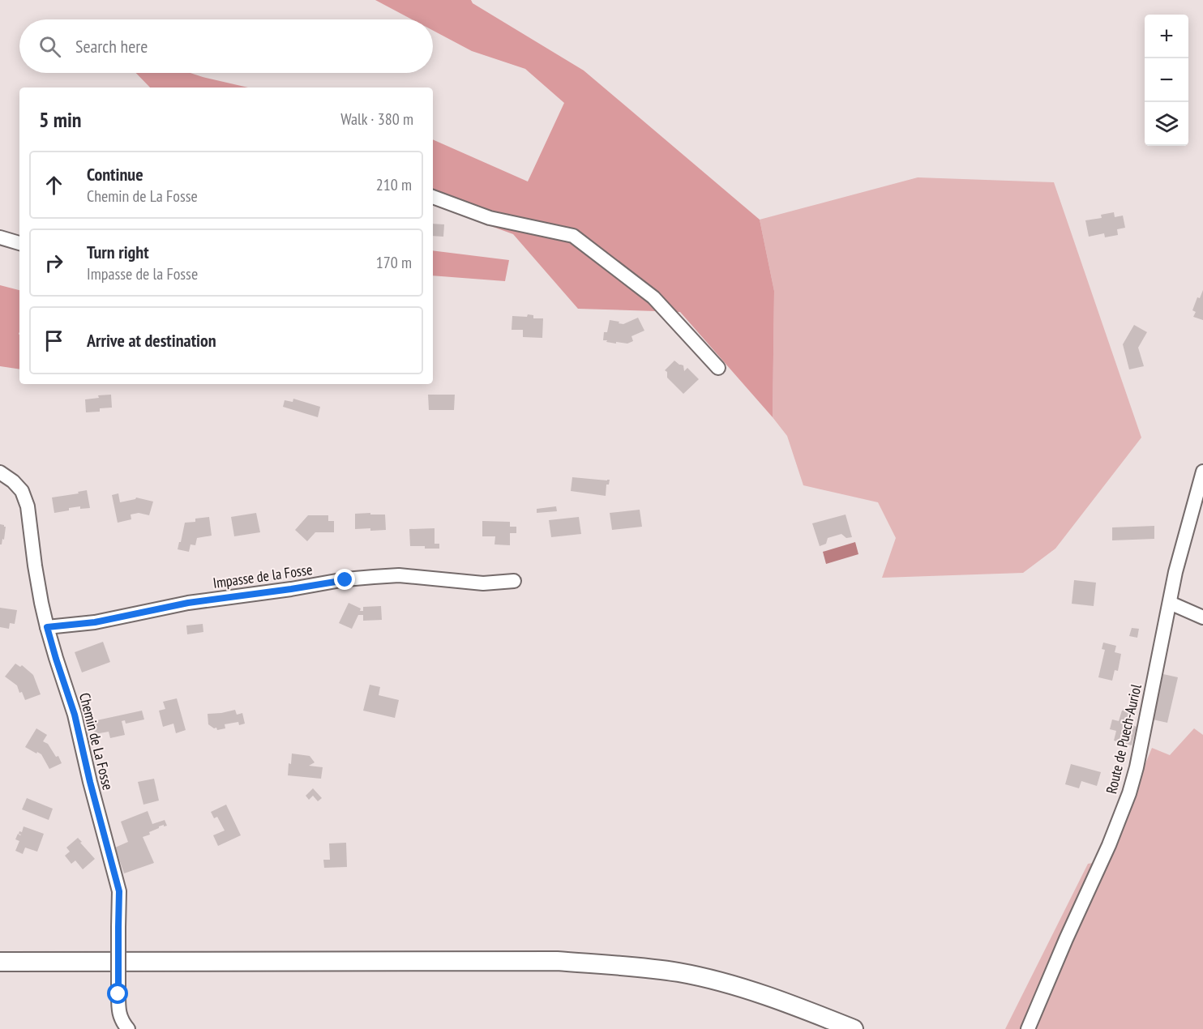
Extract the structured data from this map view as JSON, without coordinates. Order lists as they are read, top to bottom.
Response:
{
  "streets": {
    "street": ["Impasse de la Fosse", "Route de Puech-Auriol", "Chemin de La Fosse"]
  },
  "crossings": [
    ["Impasse de la Fosse", "Chemin de La Fosse"]
  ],
  "page": {
    "map_buttons": ["+", "−"],
    "search": "Search here",
    "heading": ["5 min", "Walk · 380 m"],
    "list": [
      ["Continue", "Chemin de La Fosse", "210 m"],
      ["Turn right", "Impasse de la Fosse", "170 m"],
      "Arrive at destination"
    ]
  }
}
